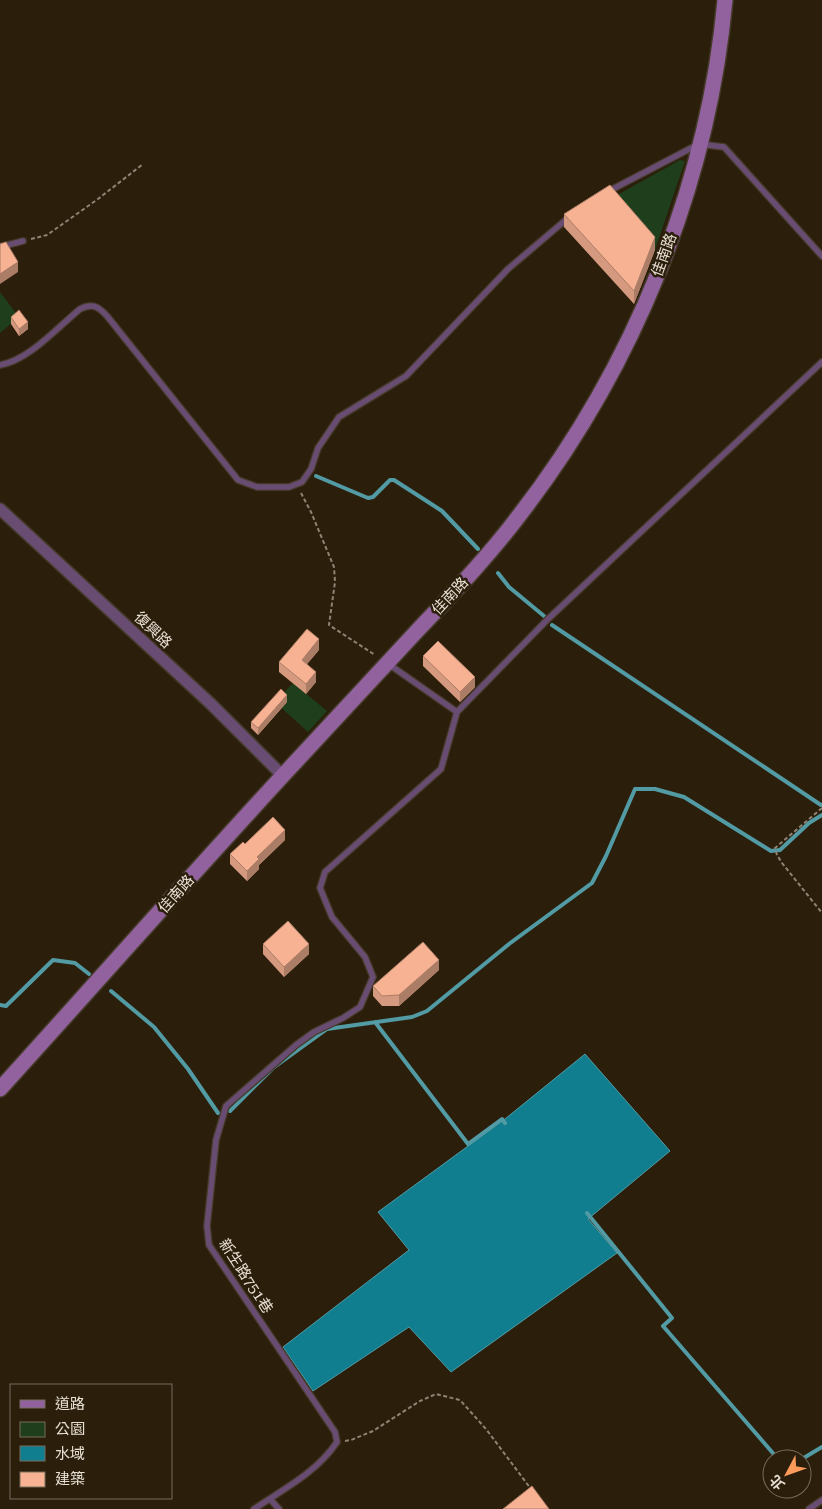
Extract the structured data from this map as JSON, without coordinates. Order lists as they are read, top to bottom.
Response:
{
  "streets": {
    "street": ["佳南路", "復興路"],
    "lane": ["新生路751巷"]
  },
  "crossings": [
    ["佳南路", "復興路"]
  ],
  "legend": [
    "道路",
    "公園",
    "水域",
    "建築"
  ],
  "north": "bottom left"
}
